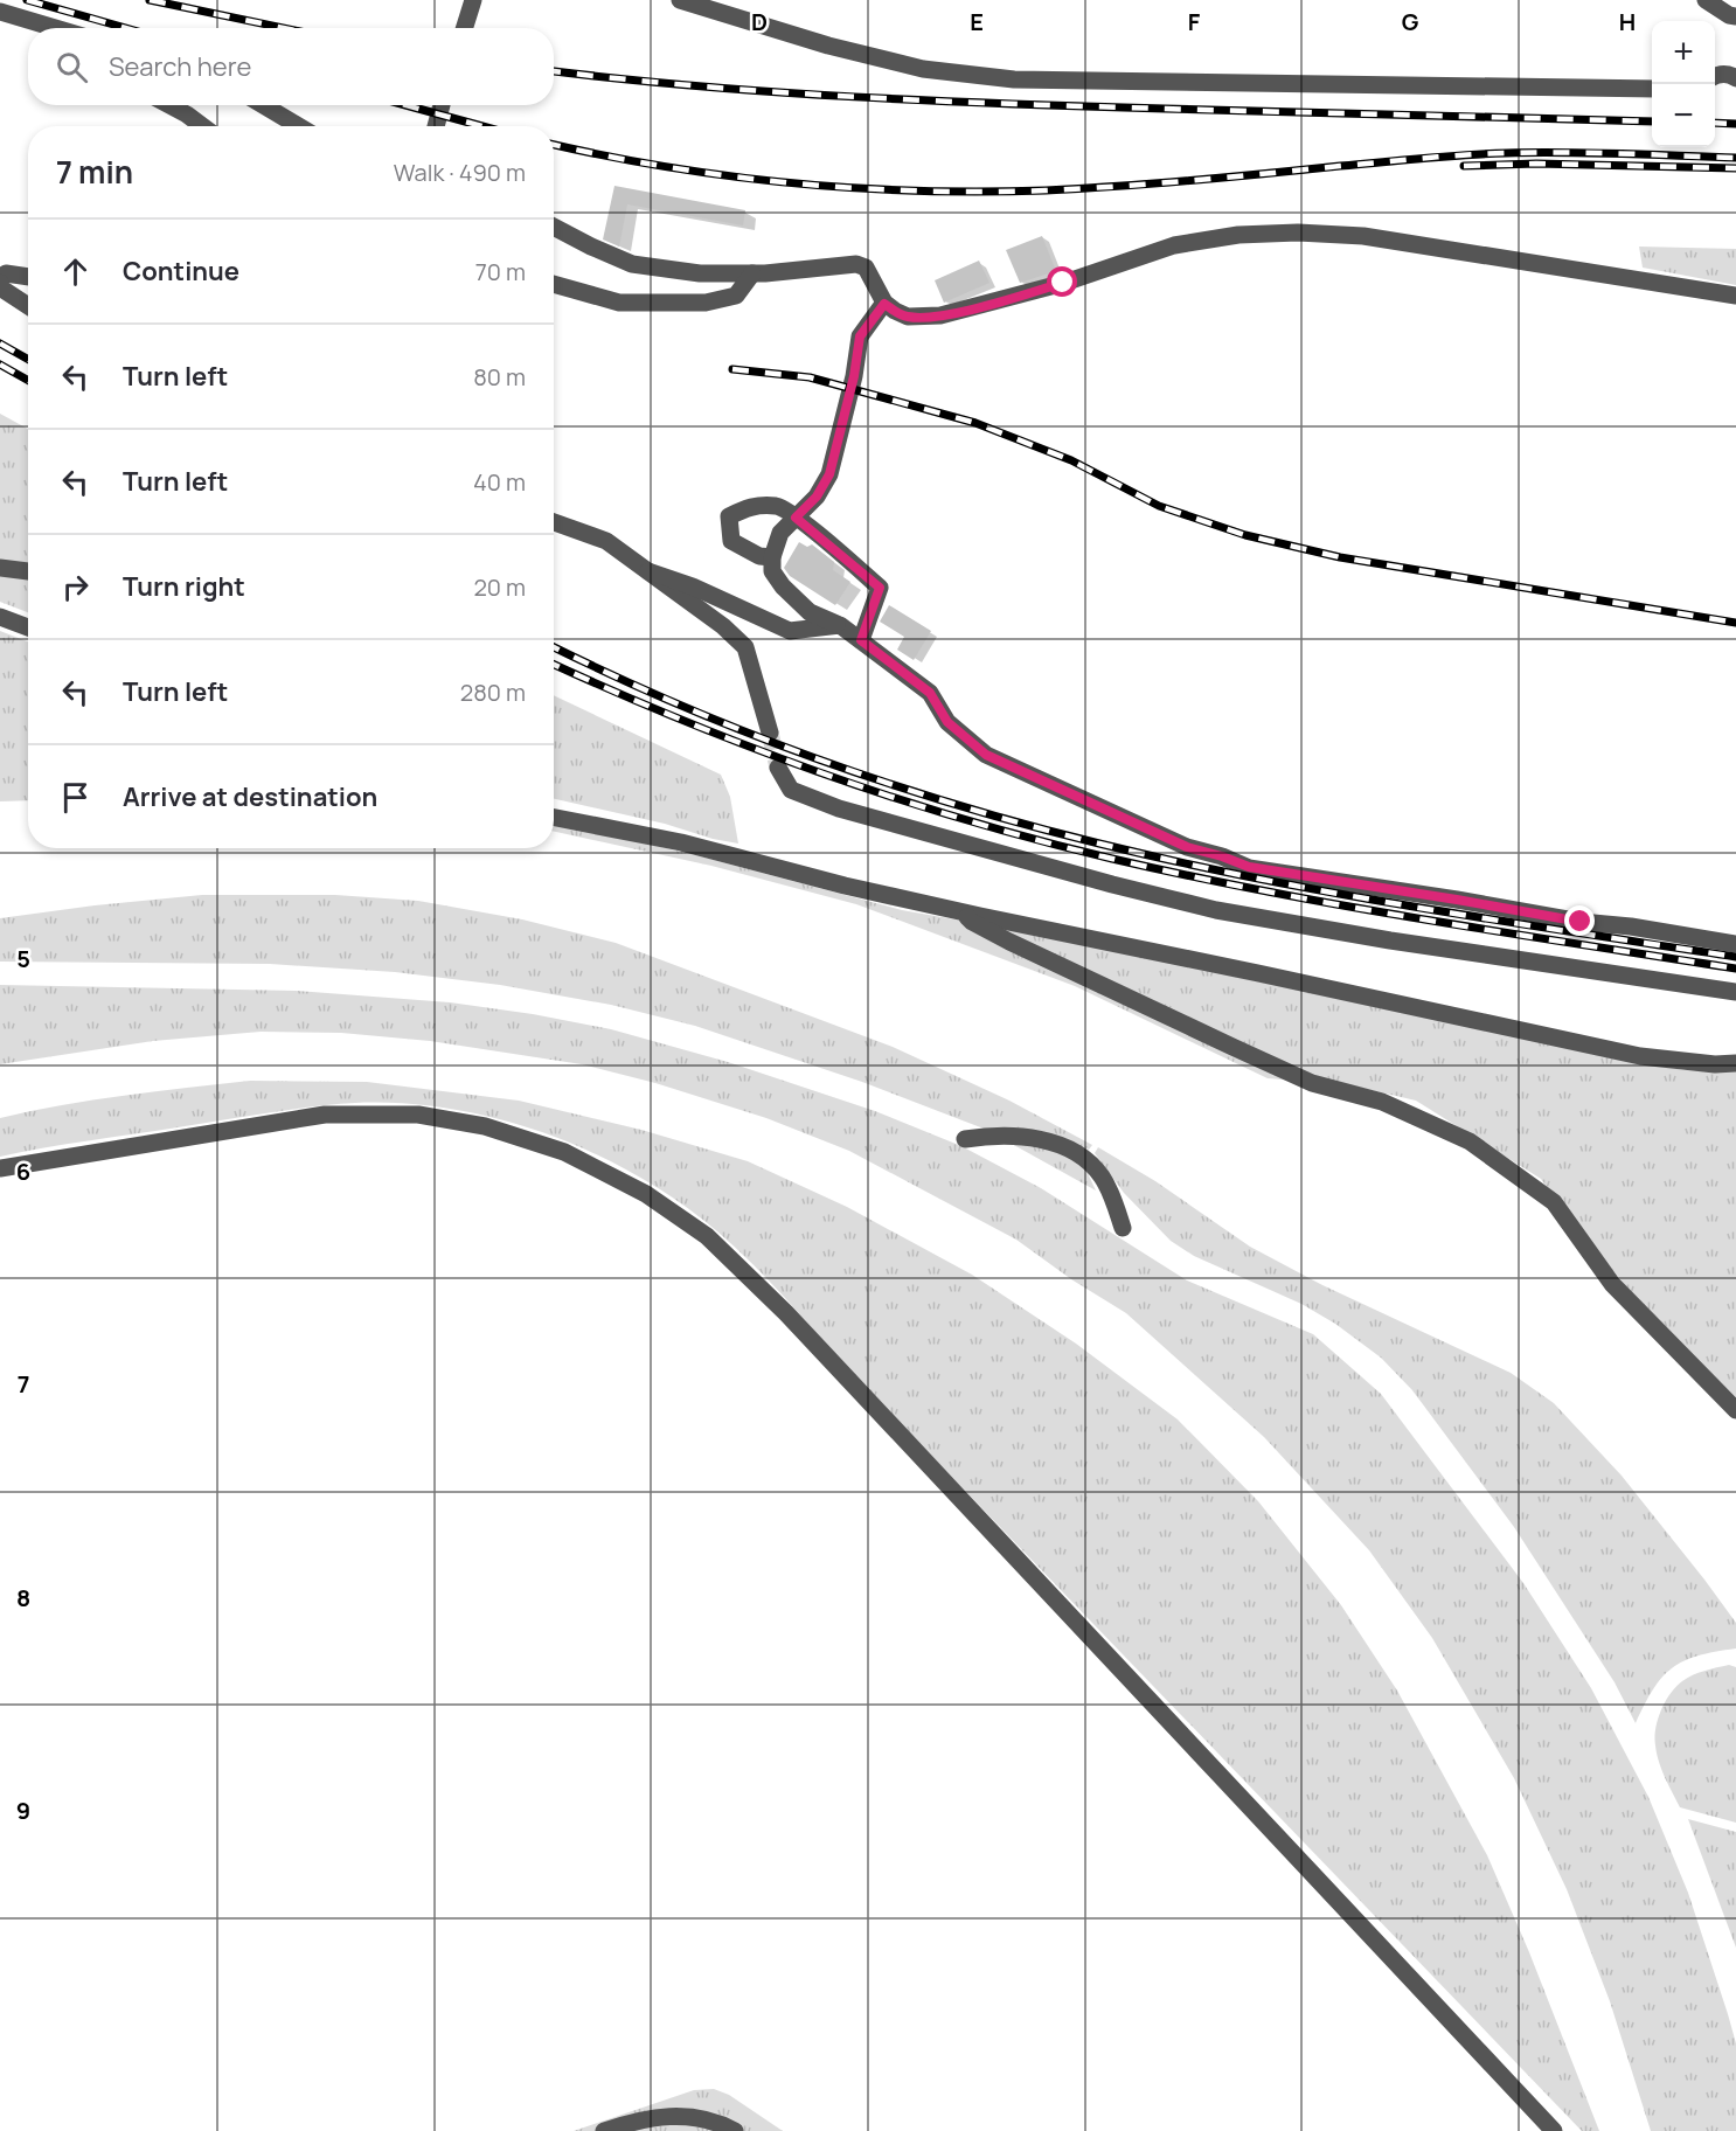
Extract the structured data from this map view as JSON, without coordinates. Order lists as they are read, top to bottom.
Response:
{
  "page": {
    "map_buttons": ["+", "−"],
    "search": "Search here",
    "heading": ["7 min", "Walk · 490 m"],
    "list": [
      ["Continue", "70 m"],
      ["Turn left", "80 m"],
      ["Turn left", "40 m"],
      ["Turn right", "20 m"],
      ["Turn left", "280 m"],
      "Arrive at destination"
    ]
  },
  "grid": {
    "columns": [
      "D",
      "E",
      "F",
      "G",
      "H"
    ],
    "rows": [
      "5",
      "6",
      "7",
      "8",
      "9"
    ]
  }
}
